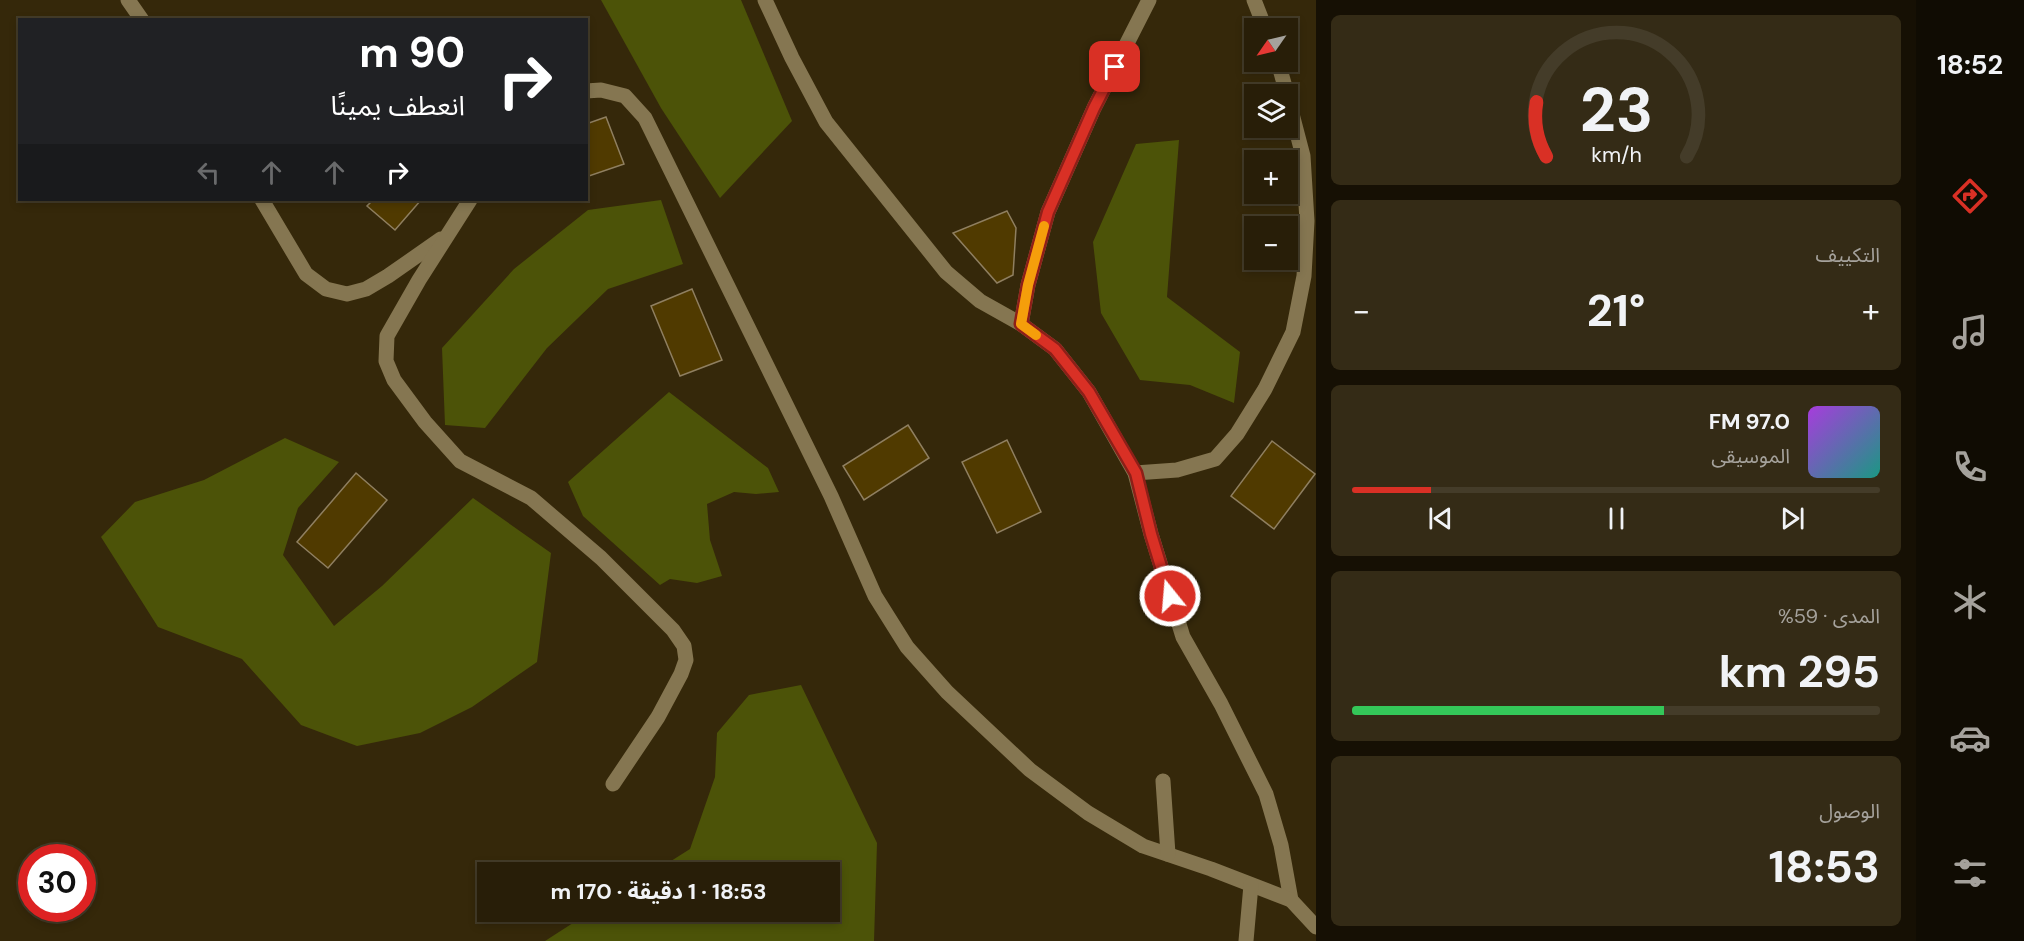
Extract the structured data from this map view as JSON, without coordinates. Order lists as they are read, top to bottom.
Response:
{
  "north": "bottom left",
  "page": {
    "tabs": "18:52",
    "map_buttons": ["+", "−"],
    "turn": ["90 m", "انعطف يمينًا"],
    "tile": [
      "التكييف",
      ["المدى · 59%", "295 km"],
      ["الوصول", "18:53"]
    ],
    "heat": ["−", "21°", "+"],
    "song": ["97.0 FM", "الموسيقى"],
    "limit": "30",
    "trip": "18:53 · 1 دقيقة · 170 m",
    "gauge": ["23", "km/h"]
  }
}
